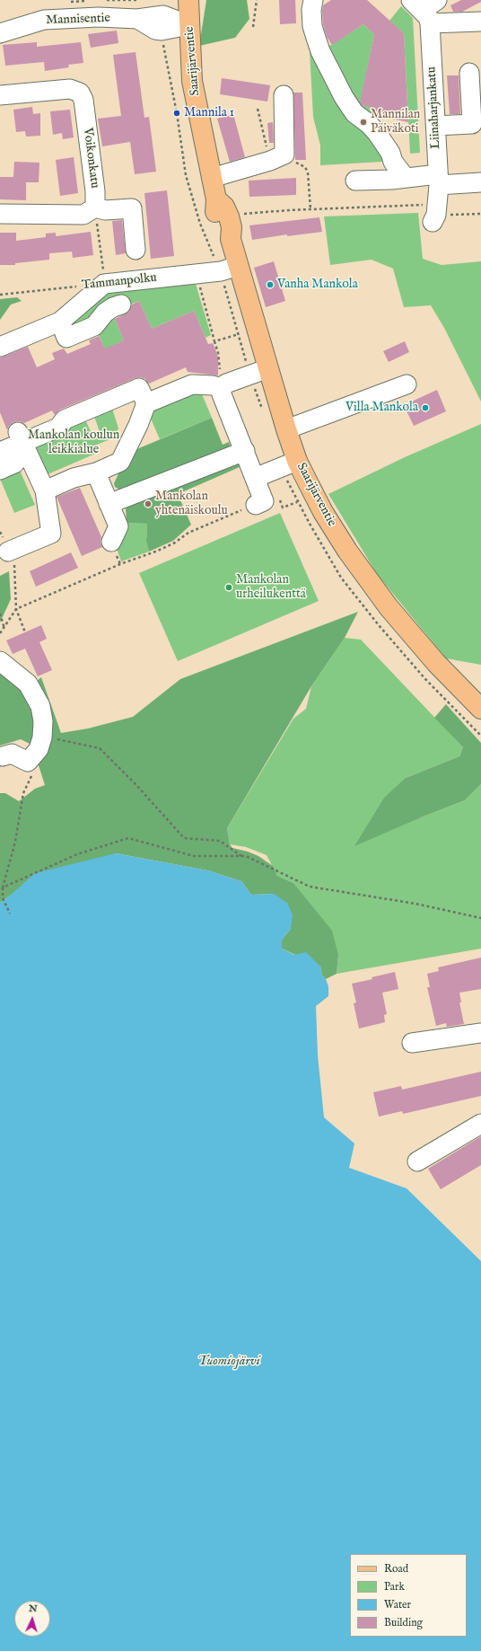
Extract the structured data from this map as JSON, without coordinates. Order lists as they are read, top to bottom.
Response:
{
  "streets": {
    "main road": ["Saarijärventie"],
    "street": [
      "Mannisentie",
      "Liinaharjankatu",
      "Voikonkatu",
      "Tammanpolku"
    ]
  },
  "crossings": [
    ["Mannisentie", "Saarijärventie"],
    ["Saarijärventie", "Tammanpolku"]
  ],
  "water": ["Tuomiojärvi"],
  "parks": ["Mankolan koulun leikkialue"],
  "places": [
    "Mannila 1",
    "Mannilan Päiväkoti",
    "Vanha Mankola",
    "Villa Mankola",
    "Mankolan yhtenäiskoulu",
    "Mankolan urheilukenttä"
  ],
  "legend": [
    "Road",
    "Park",
    "Water",
    "Building"
  ],
  "north": "top"
}
